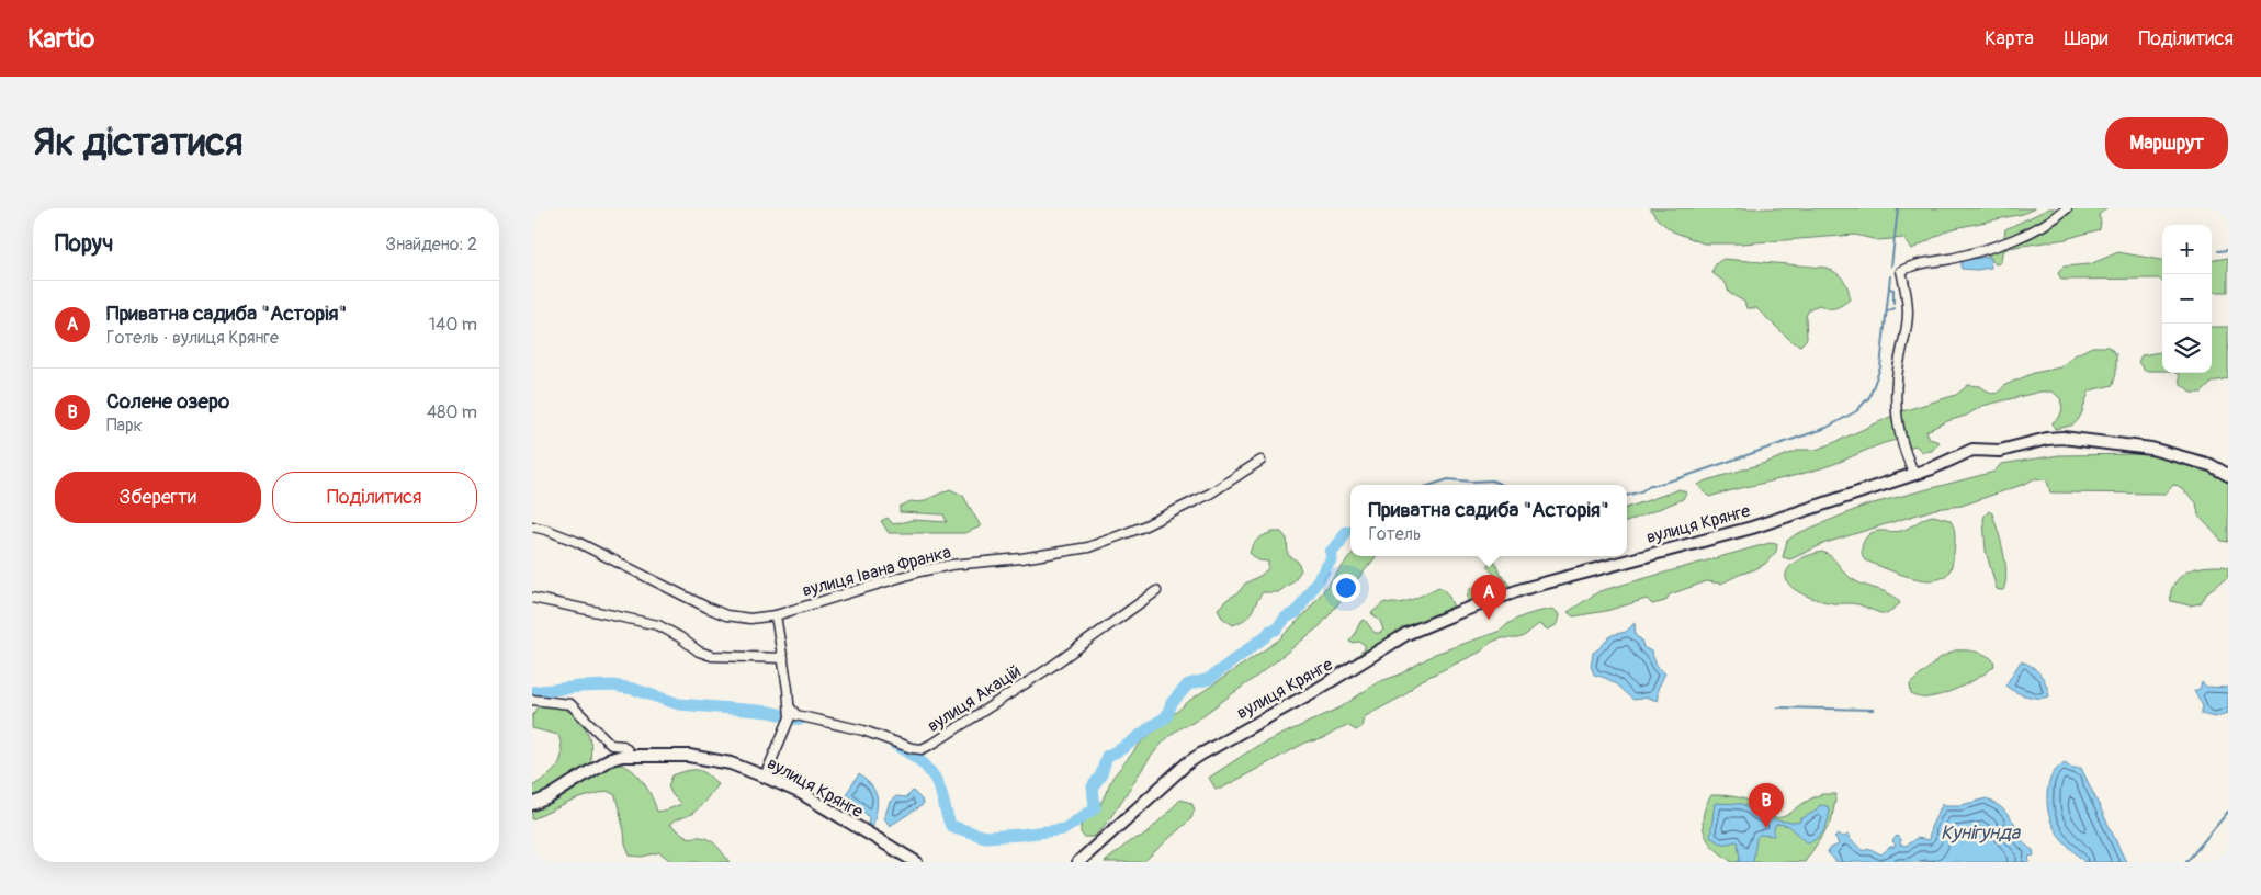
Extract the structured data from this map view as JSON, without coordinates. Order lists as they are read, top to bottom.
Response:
{
  "streets": {
    "street": ["вулиця Крянге", "вулиця Івана Франка", "вулиця Акацій"]
  },
  "water": ["Кунігунда"],
  "page": {
    "header": "Kartio",
    "nav": ["Карта", "Шари", "Поділитися"],
    "buttons": [
      "Маршрут",
      ["Зберегти", "Поділитися"]
    ],
    "title": "Як дістатися",
    "heading": ["Поруч", "Знайдено: 2"],
    "map_buttons": ["+", "−"],
    "list": [
      {
        "mark": "A",
        "name": "Приватна садиба \"Асторія\"",
        "note": "Готель · вулиця Крянге",
        "value": "140 m"
      },
      {
        "mark": "B",
        "name": "Солене озеро",
        "note": "Парк",
        "value": "480 m"
      }
    ],
    "popup": ["Приватна садиба \"Асторія\"", "Готель"],
    "pins": ["A", "B"]
  }
}
